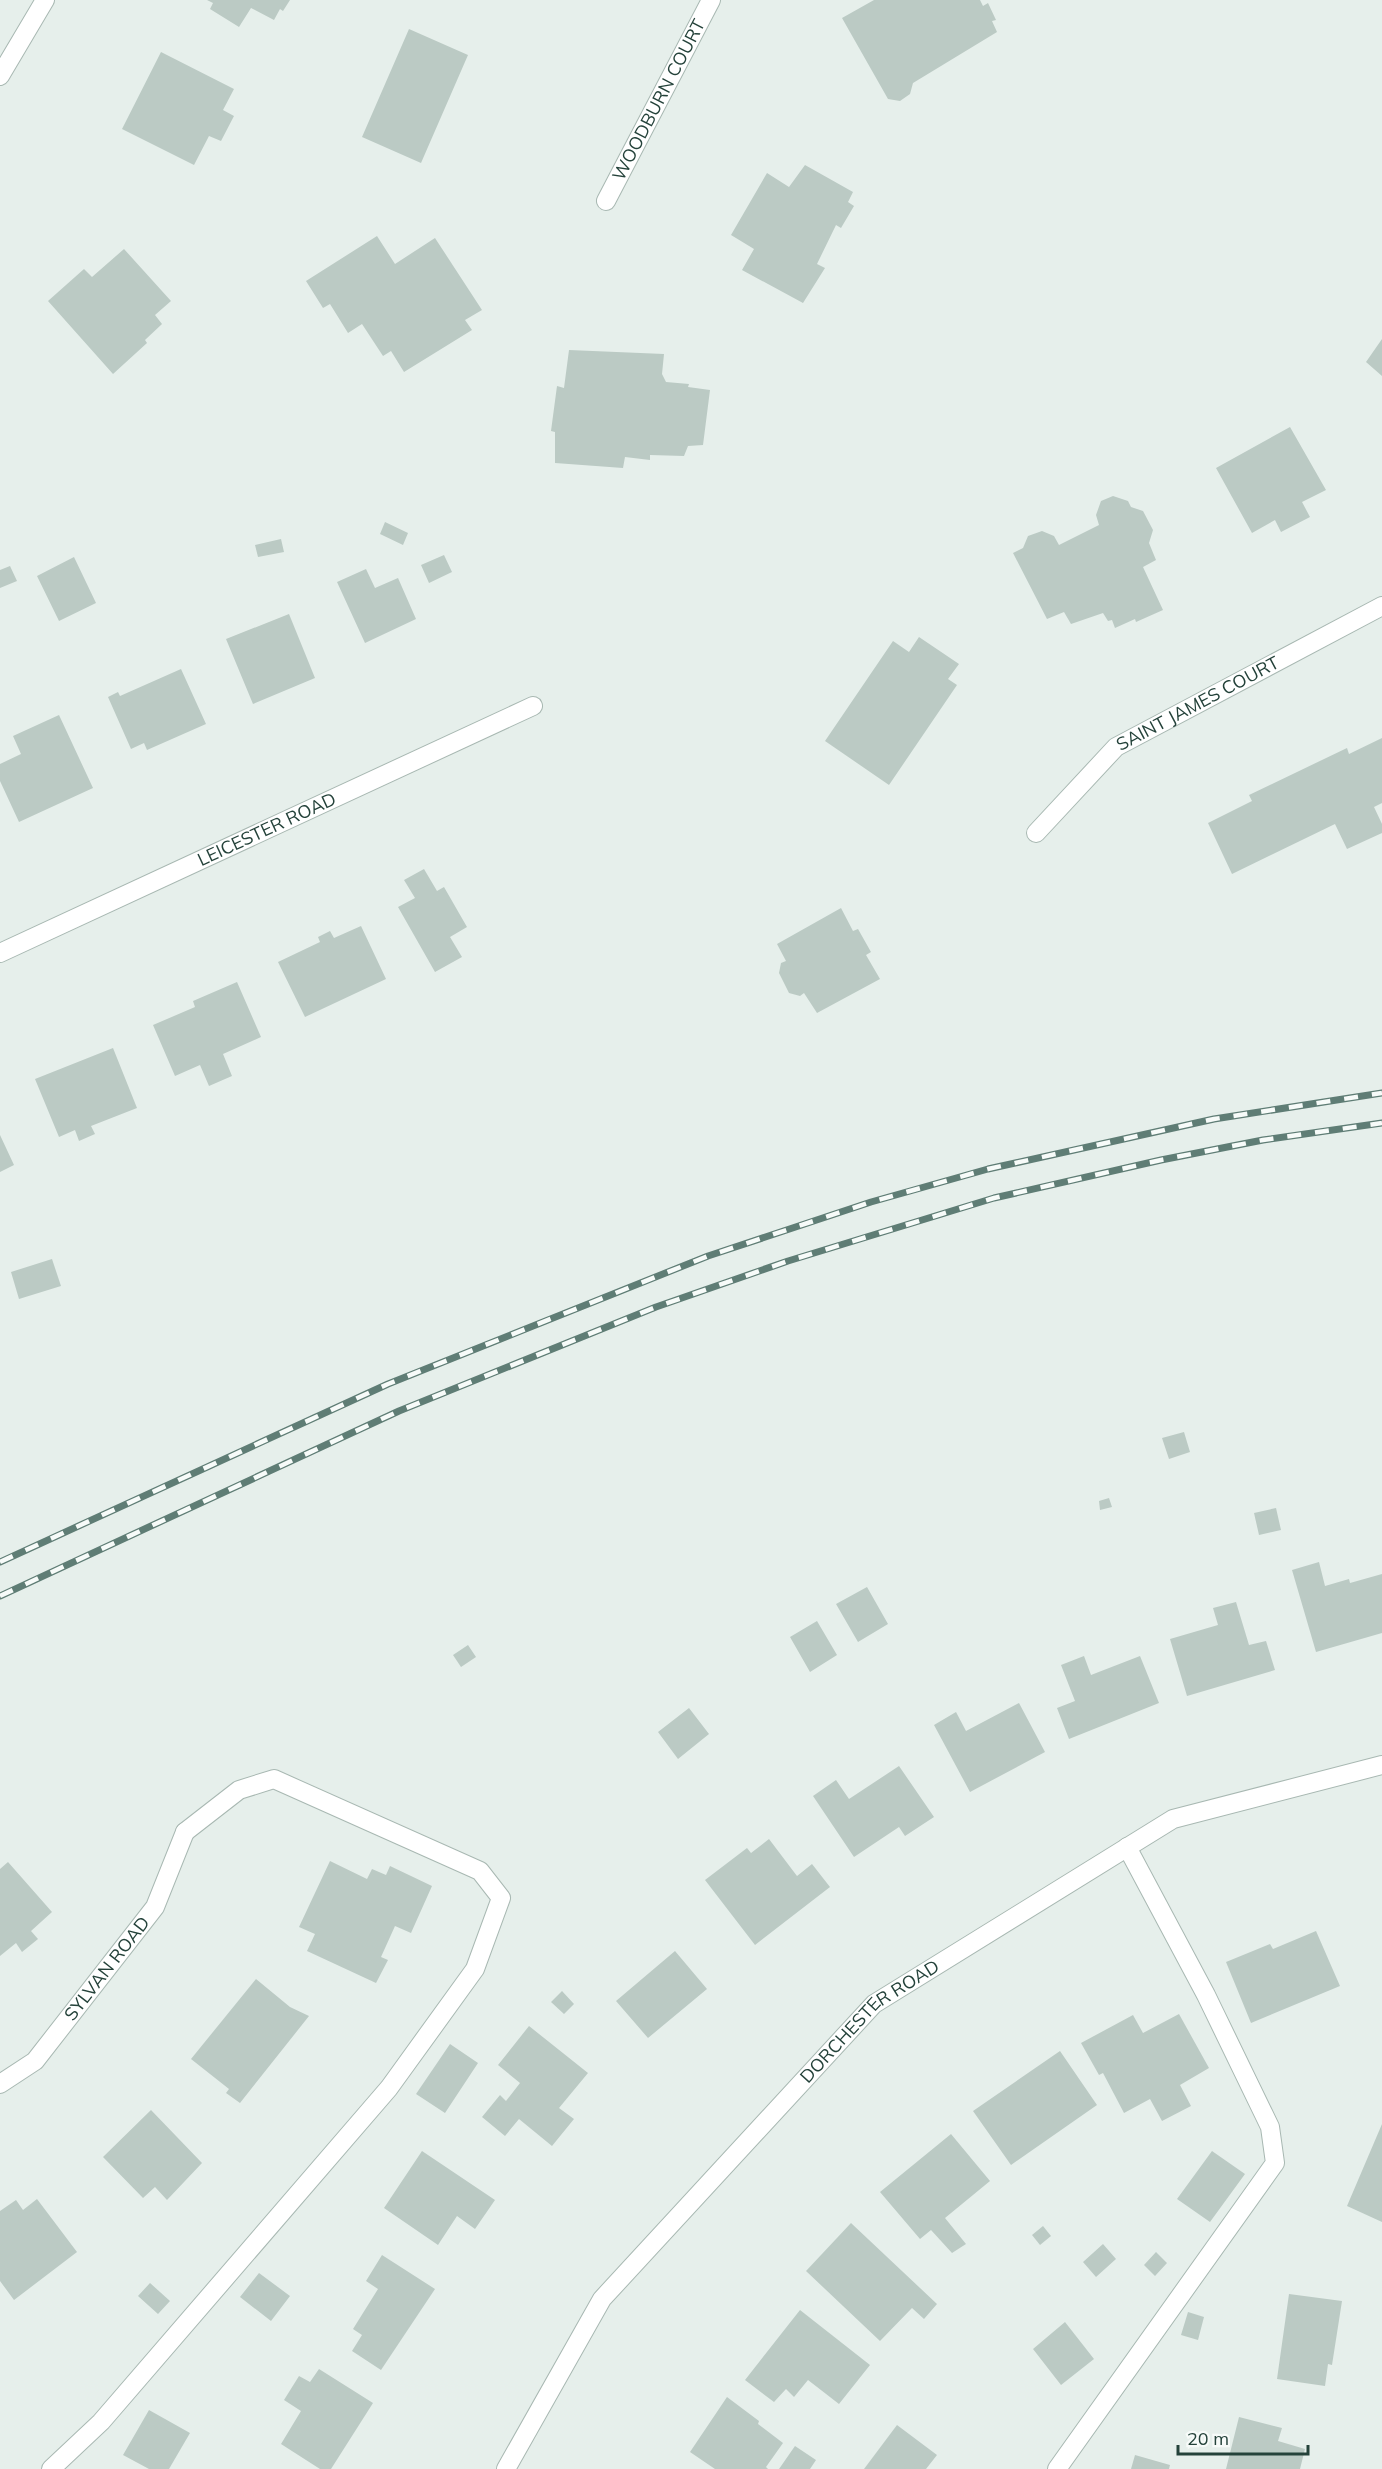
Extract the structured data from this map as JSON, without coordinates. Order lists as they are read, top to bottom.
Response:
{
  "streets": {
    "street": [
      "WOODBURN COURT",
      "SAINT JAMES COURT",
      "LEICESTER ROAD",
      "SYLVAN ROAD",
      "DORCHESTER ROAD"
    ]
  },
  "scale_bar": "20 m"
}
